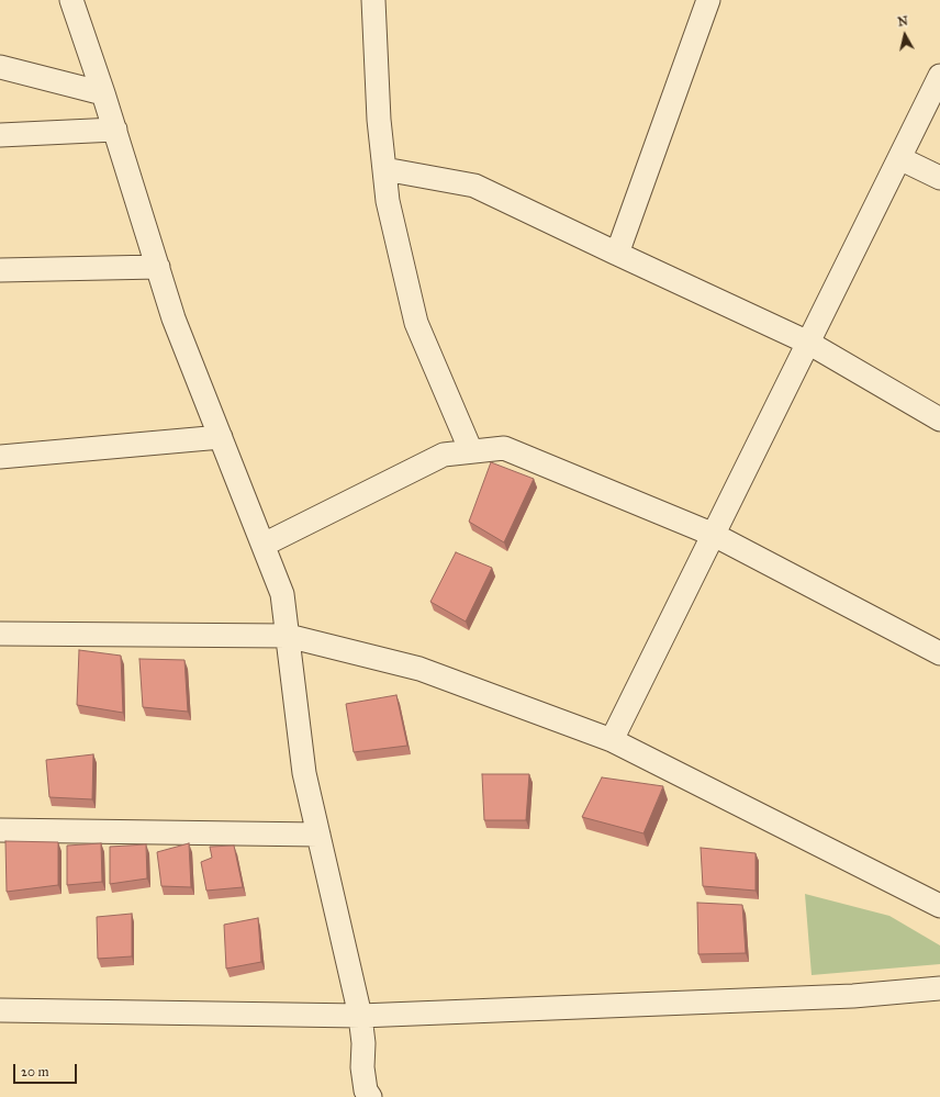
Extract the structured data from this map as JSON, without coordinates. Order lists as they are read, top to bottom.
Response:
{
  "scale_bar": "20 m",
  "north": "top"
}
